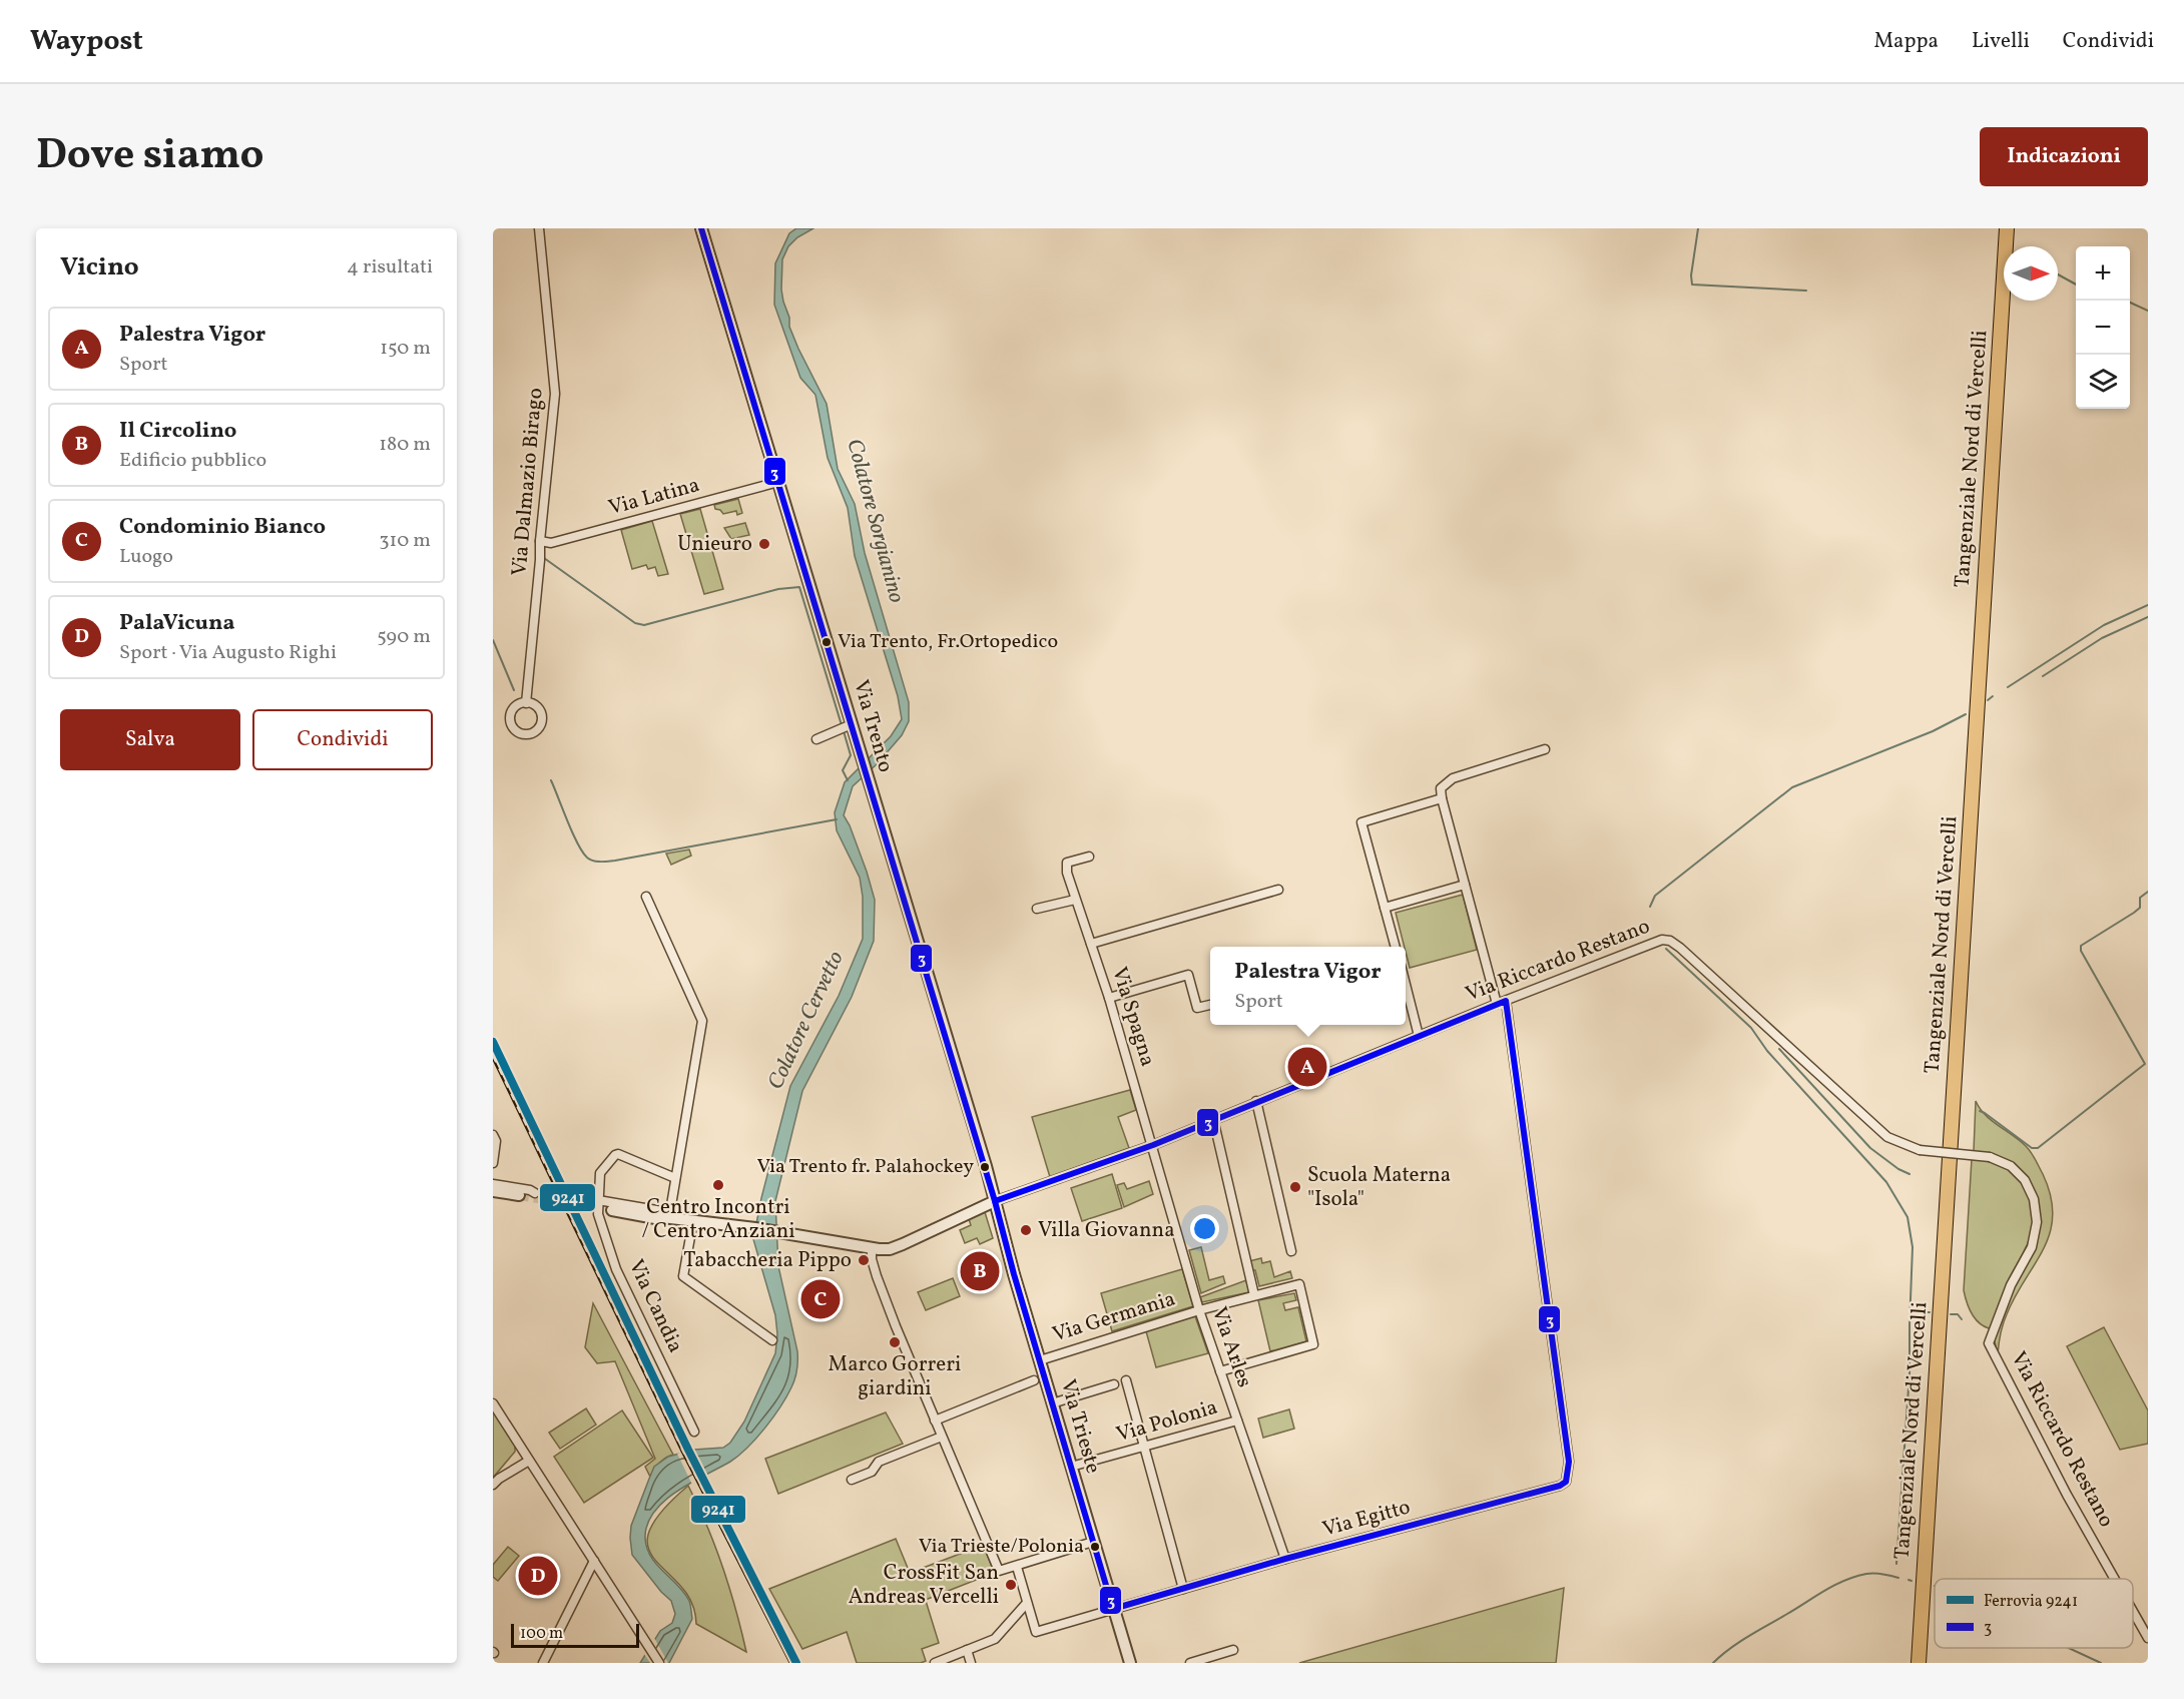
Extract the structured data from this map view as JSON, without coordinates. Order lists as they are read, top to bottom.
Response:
{
  "streets": {
    "main road": ["Tangenziale Nord di Vercelli"],
    "street": [
      "Via Dalmazio Birago",
      "Via Latina",
      "Via Trento",
      "Via Riccardo Restano",
      "Via Spagna",
      "Via Candia",
      "Via Germania",
      "Via Arles",
      "Via Polonia",
      "Via Trieste",
      "Via Egitto"
    ]
  },
  "crossings": [
    ["Via Dalmazio Birago", "Via Latina"],
    ["Via Latina", "Via Trento"],
    ["Via Trento", "Via Riccardo Restano"],
    ["Via Trento", "Via Trieste"],
    ["Via Riccardo Restano", "Via Spagna"],
    ["Via Riccardo Restano", "Via Candia"],
    ["Via Riccardo Restano", "Via Arles"],
    ["Via Riccardo Restano", "Via Trieste"],
    ["Via Riccardo Restano", "Via Egitto"],
    ["Via Spagna", "Via Arles"],
    ["Via Germania", "Via Arles"],
    ["Via Germania", "Via Trieste"],
    ["Via Arles", "Via Polonia"],
    ["Via Arles", "Via Egitto"],
    ["Via Polonia", "Via Trieste"],
    ["Via Trieste", "Via Egitto"]
  ],
  "water": ["Colatore Sorgianino", "Colatore Cervetto"],
  "places": [
    "Unieuro",
    "Via Trento, Fr.Ortopedico",
    "Via Trento fr. Palahockey",
    "Centro Incontri / Centro Anziani",
    "Scuola Materna \"Isola\"",
    "Villa Giovanna",
    "Tabaccheria Pippo",
    "Marco Gorreri giardini",
    "Via Trieste/Polonia",
    "CrossFit San Andreas Vercelli"
  ],
  "lines": ["transit line 3", "rail line 9241"],
  "legend": ["Ferrovia 9241", "3"],
  "scale_bar": "100 m",
  "north": "right",
  "page": {
    "header": "Waypost",
    "nav": ["Mappa", "Livelli", "Condividi"],
    "title": "Dove siamo",
    "buttons": [
      "Indicazioni",
      ["Salva", "Condividi"]
    ],
    "heading": ["Vicino", "4 risultati"],
    "map_buttons": ["+", "−"],
    "list": [
      {
        "mark": "A",
        "name": "Palestra Vigor",
        "note": "Sport",
        "value": "150 m"
      },
      {
        "mark": "B",
        "name": "Il Circolino",
        "note": "Edificio pubblico",
        "value": "180 m"
      },
      {
        "mark": "C",
        "name": "Condominio Bianco",
        "note": "Luogo",
        "value": "310 m"
      },
      {
        "mark": "D",
        "name": "PalaVicuna",
        "note": "Sport · Via Augusto Righi",
        "value": "590 m"
      }
    ],
    "popup": ["Palestra Vigor", "Sport"],
    "pins": [
      "A",
      "B",
      "C",
      "D"
    ],
    "scale": "100 m"
  }
}
